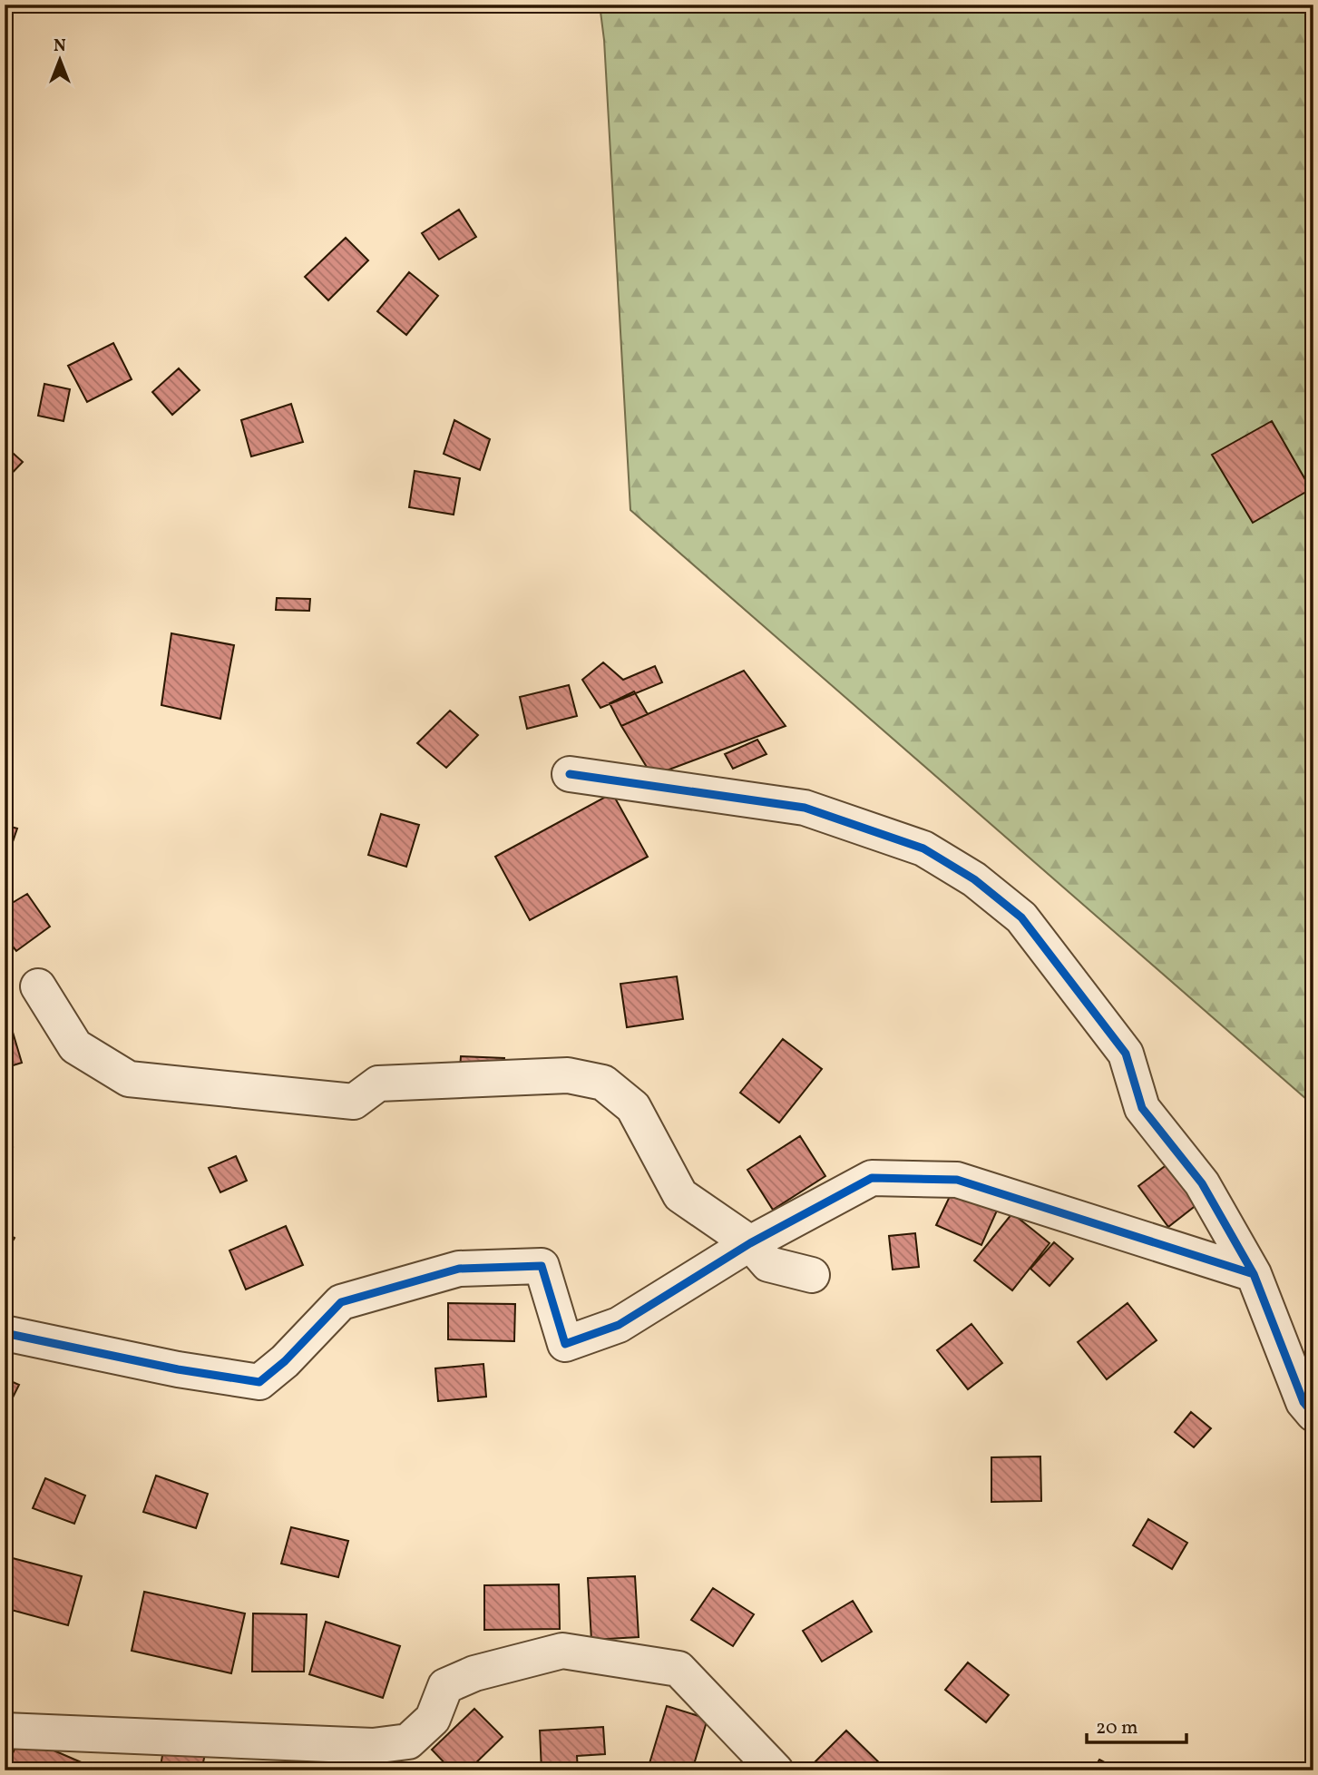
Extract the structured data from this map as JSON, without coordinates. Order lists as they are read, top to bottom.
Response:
{
  "scale_bar": "20 m",
  "north": "top"
}
